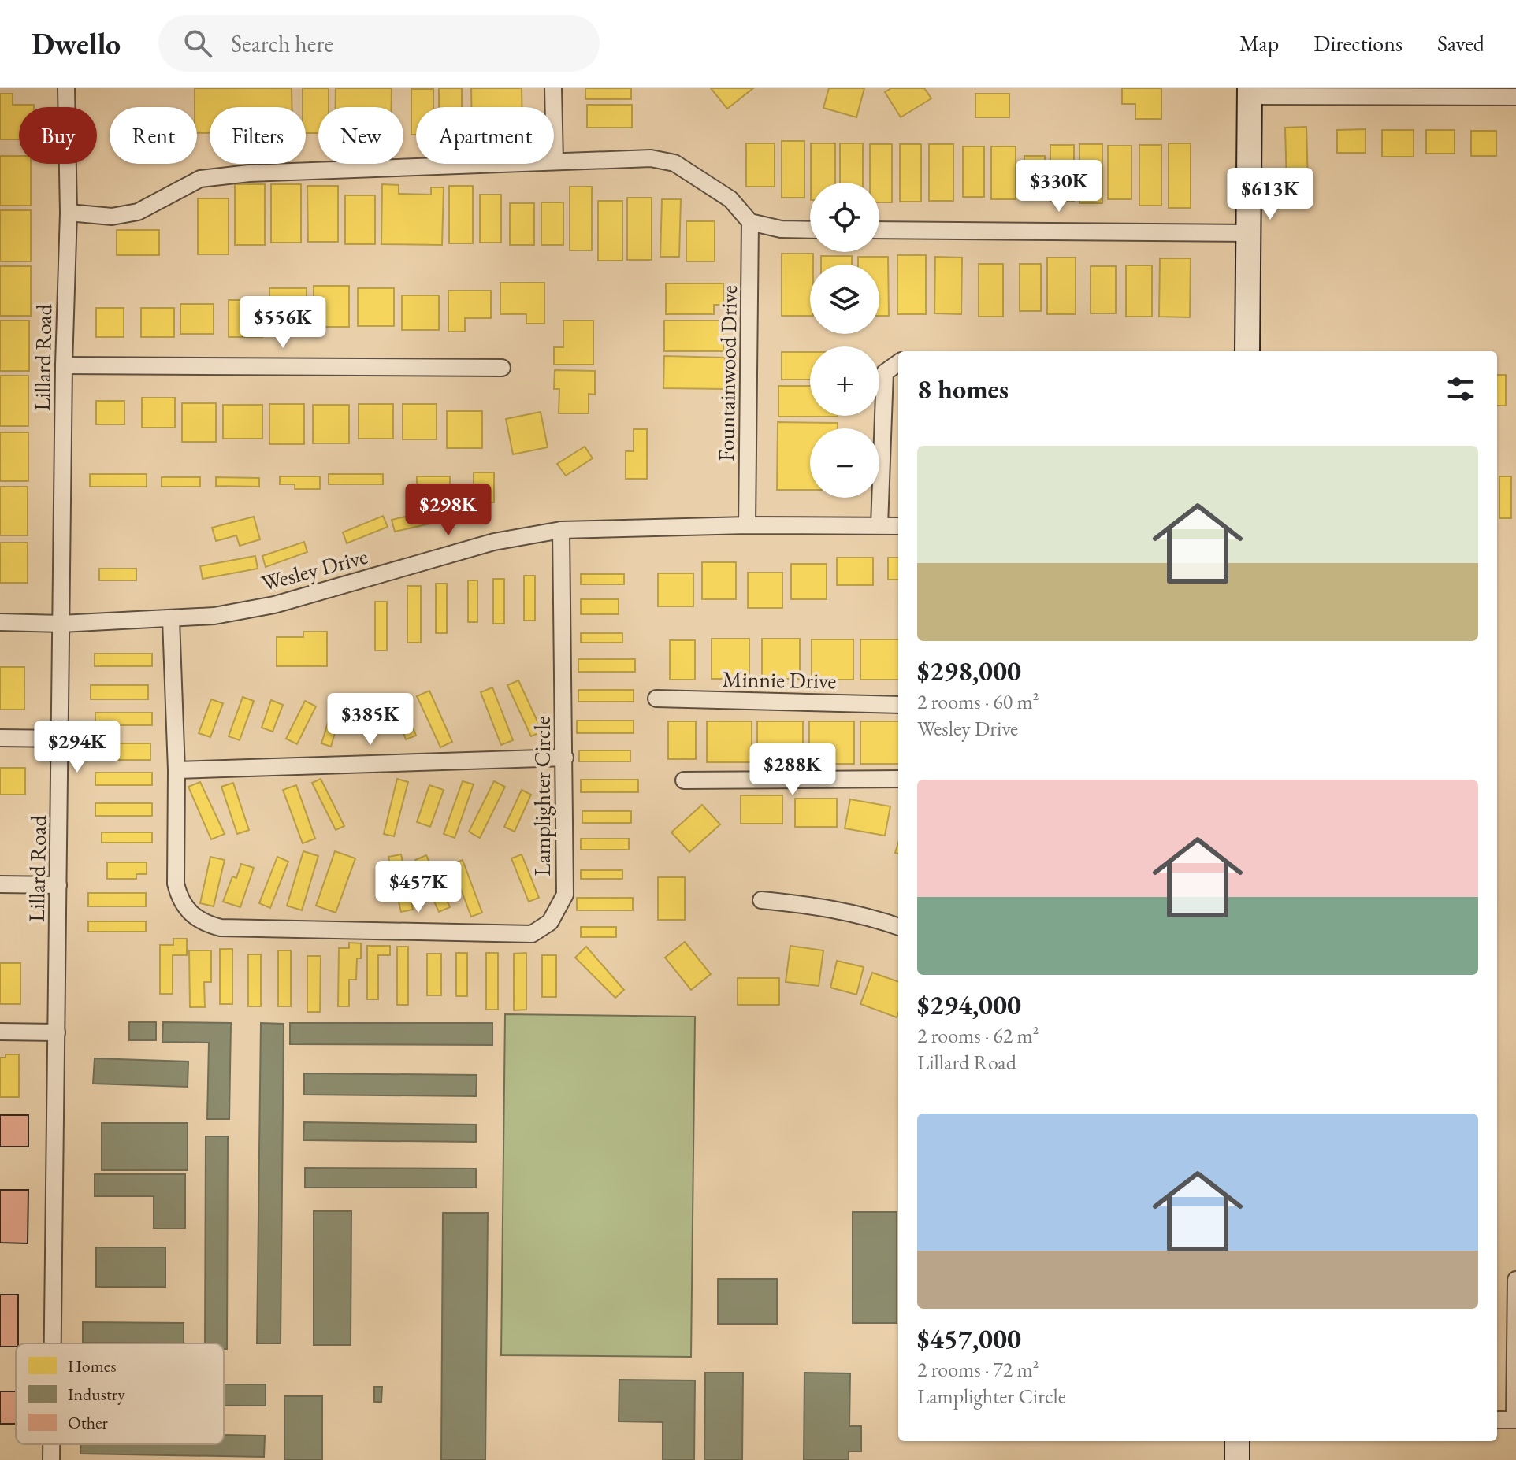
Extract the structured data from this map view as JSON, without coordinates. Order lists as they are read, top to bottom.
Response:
{
  "streets": {
    "street": [
      "Lillard Road",
      "Fountainwood Drive",
      "Wesley Drive",
      "Minnie Drive",
      "Lamplighter Circle"
    ]
  },
  "crossings": [
    ["Lillard Road", "Wesley Drive"],
    ["Fountainwood Drive", "Wesley Drive"],
    ["Wesley Drive", "Lamplighter Circle"]
  ],
  "legend": ["Homes", "Industry", "Other"],
  "page": {
    "header": "Dwello",
    "search": "Search here",
    "nav": ["Map", "Directions", "Saved"],
    "chip": [
      "Buy",
      "Rent",
      "Filters",
      "New",
      "Apartment"
    ],
    "price": [
      "$330K",
      "$613K",
      "$556K",
      "$298K",
      "$385K",
      "$294K",
      "$288K",
      "$457K"
    ],
    "map_buttons": ["+", "−"],
    "heading": "8 homes",
    "list": [
      {
        "name": "$298,000",
        "note": "2 rooms · 60 m² · Wesley Drive"
      },
      {
        "name": "$294,000",
        "note": "2 rooms · 62 m² · Lillard Road"
      },
      {
        "name": "$457,000",
        "note": "2 rooms · 72 m² · Lamplighter Circle"
      }
    ]
  }
}
